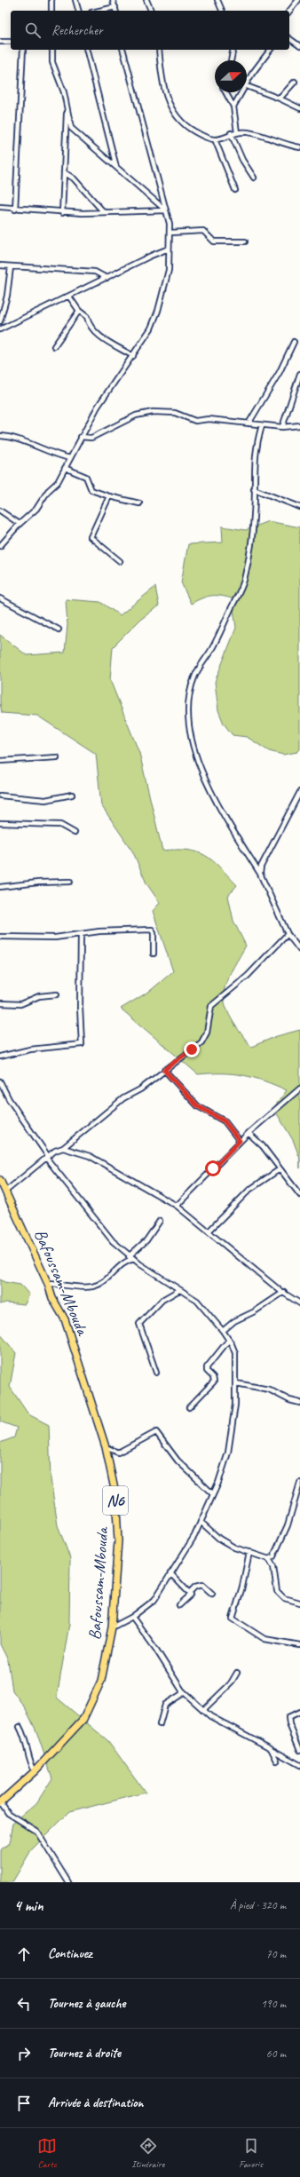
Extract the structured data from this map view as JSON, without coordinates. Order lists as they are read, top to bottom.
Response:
{
  "streets": {
    "highway": ["Bafoussam-Mbouda", "N6"]
  },
  "north": "right",
  "page": {
    "search": "Rechercher",
    "heading": ["4 min", "À pied · 320 m"],
    "list": [
      ["Continuez", "70 m"],
      ["Tournez à gauche", "190 m"],
      ["Tournez à droite", "60 m"],
      "Arrivée à destination"
    ],
    "nav": ["Carte", "Itinéraire", "Favoris"]
  }
}
